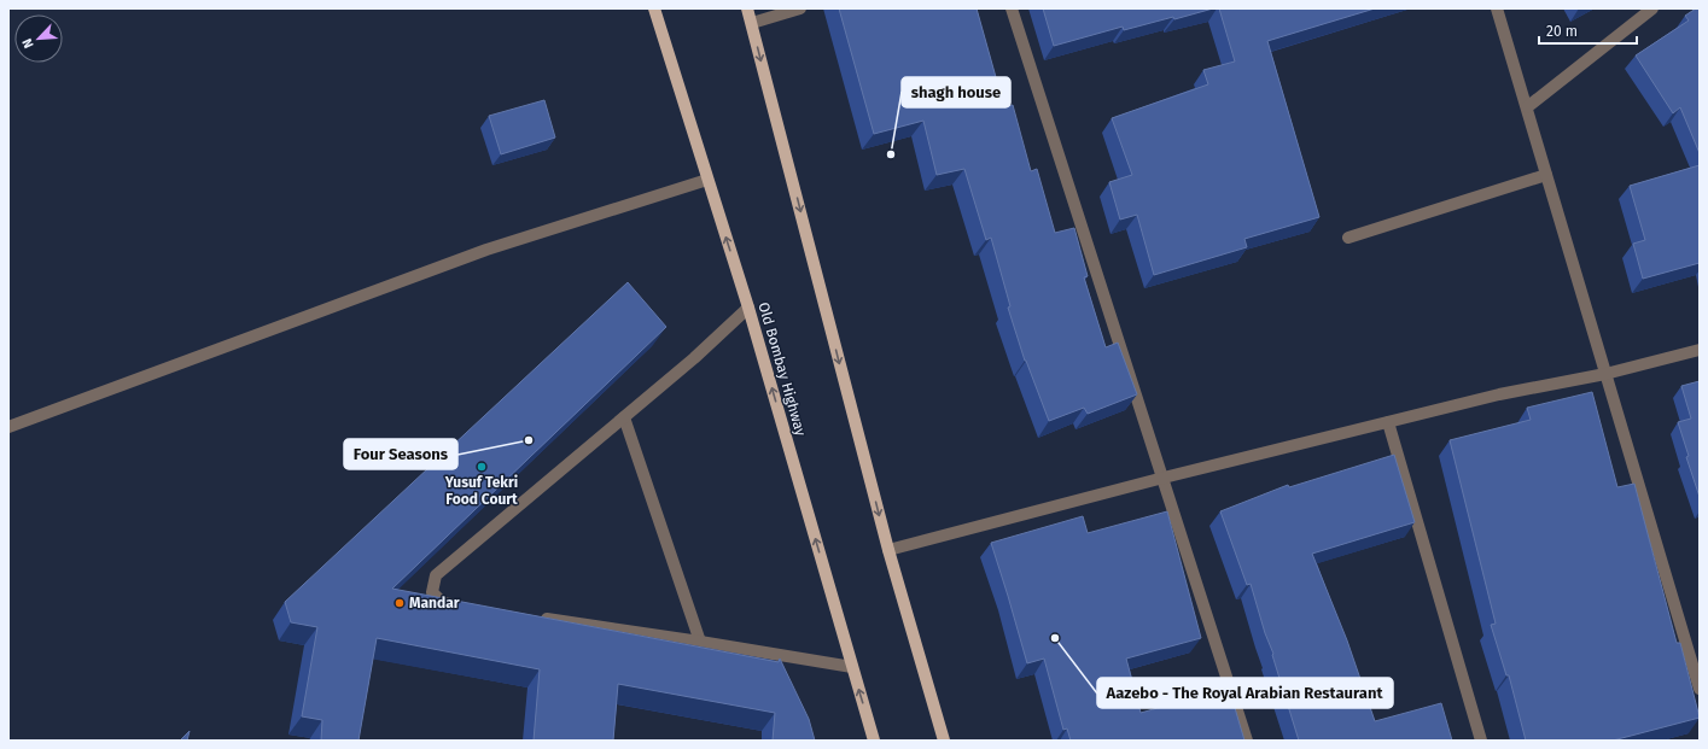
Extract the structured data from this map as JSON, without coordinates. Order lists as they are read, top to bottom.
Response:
{
  "streets": {
    "main road": ["Old Bombay Highway"]
  },
  "places": [
    "shagh house",
    "Four Seasons",
    "Yusuf Tekri Food Court",
    "Mandar",
    "Aazebo - The Royal Arabian Restaurant"
  ],
  "scale_bar": "20 m",
  "north": "bottom left"
}
